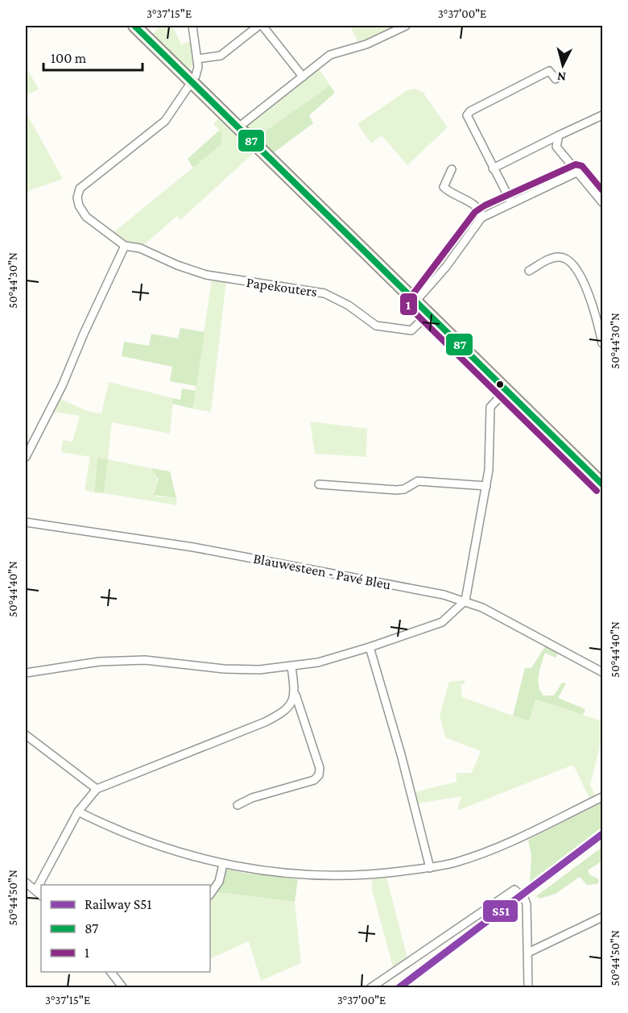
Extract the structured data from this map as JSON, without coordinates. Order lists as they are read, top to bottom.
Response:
{
  "streets": {
    "street": ["Papekouters", "Blauwesteen - Pavé Bleu"]
  },
  "lines": ["transit line 87", "transit line 1", "rail line S51"],
  "legend": ["Railway S51", "87", "1"],
  "scale_bar": "100 m",
  "north": "bottom",
  "coordinates": [
    "3°37'15\"E",
    "3°37'00\"E",
    "50°44'30\"N",
    "50°44'40\"N",
    "50°44'50\"N"
  ]
}
